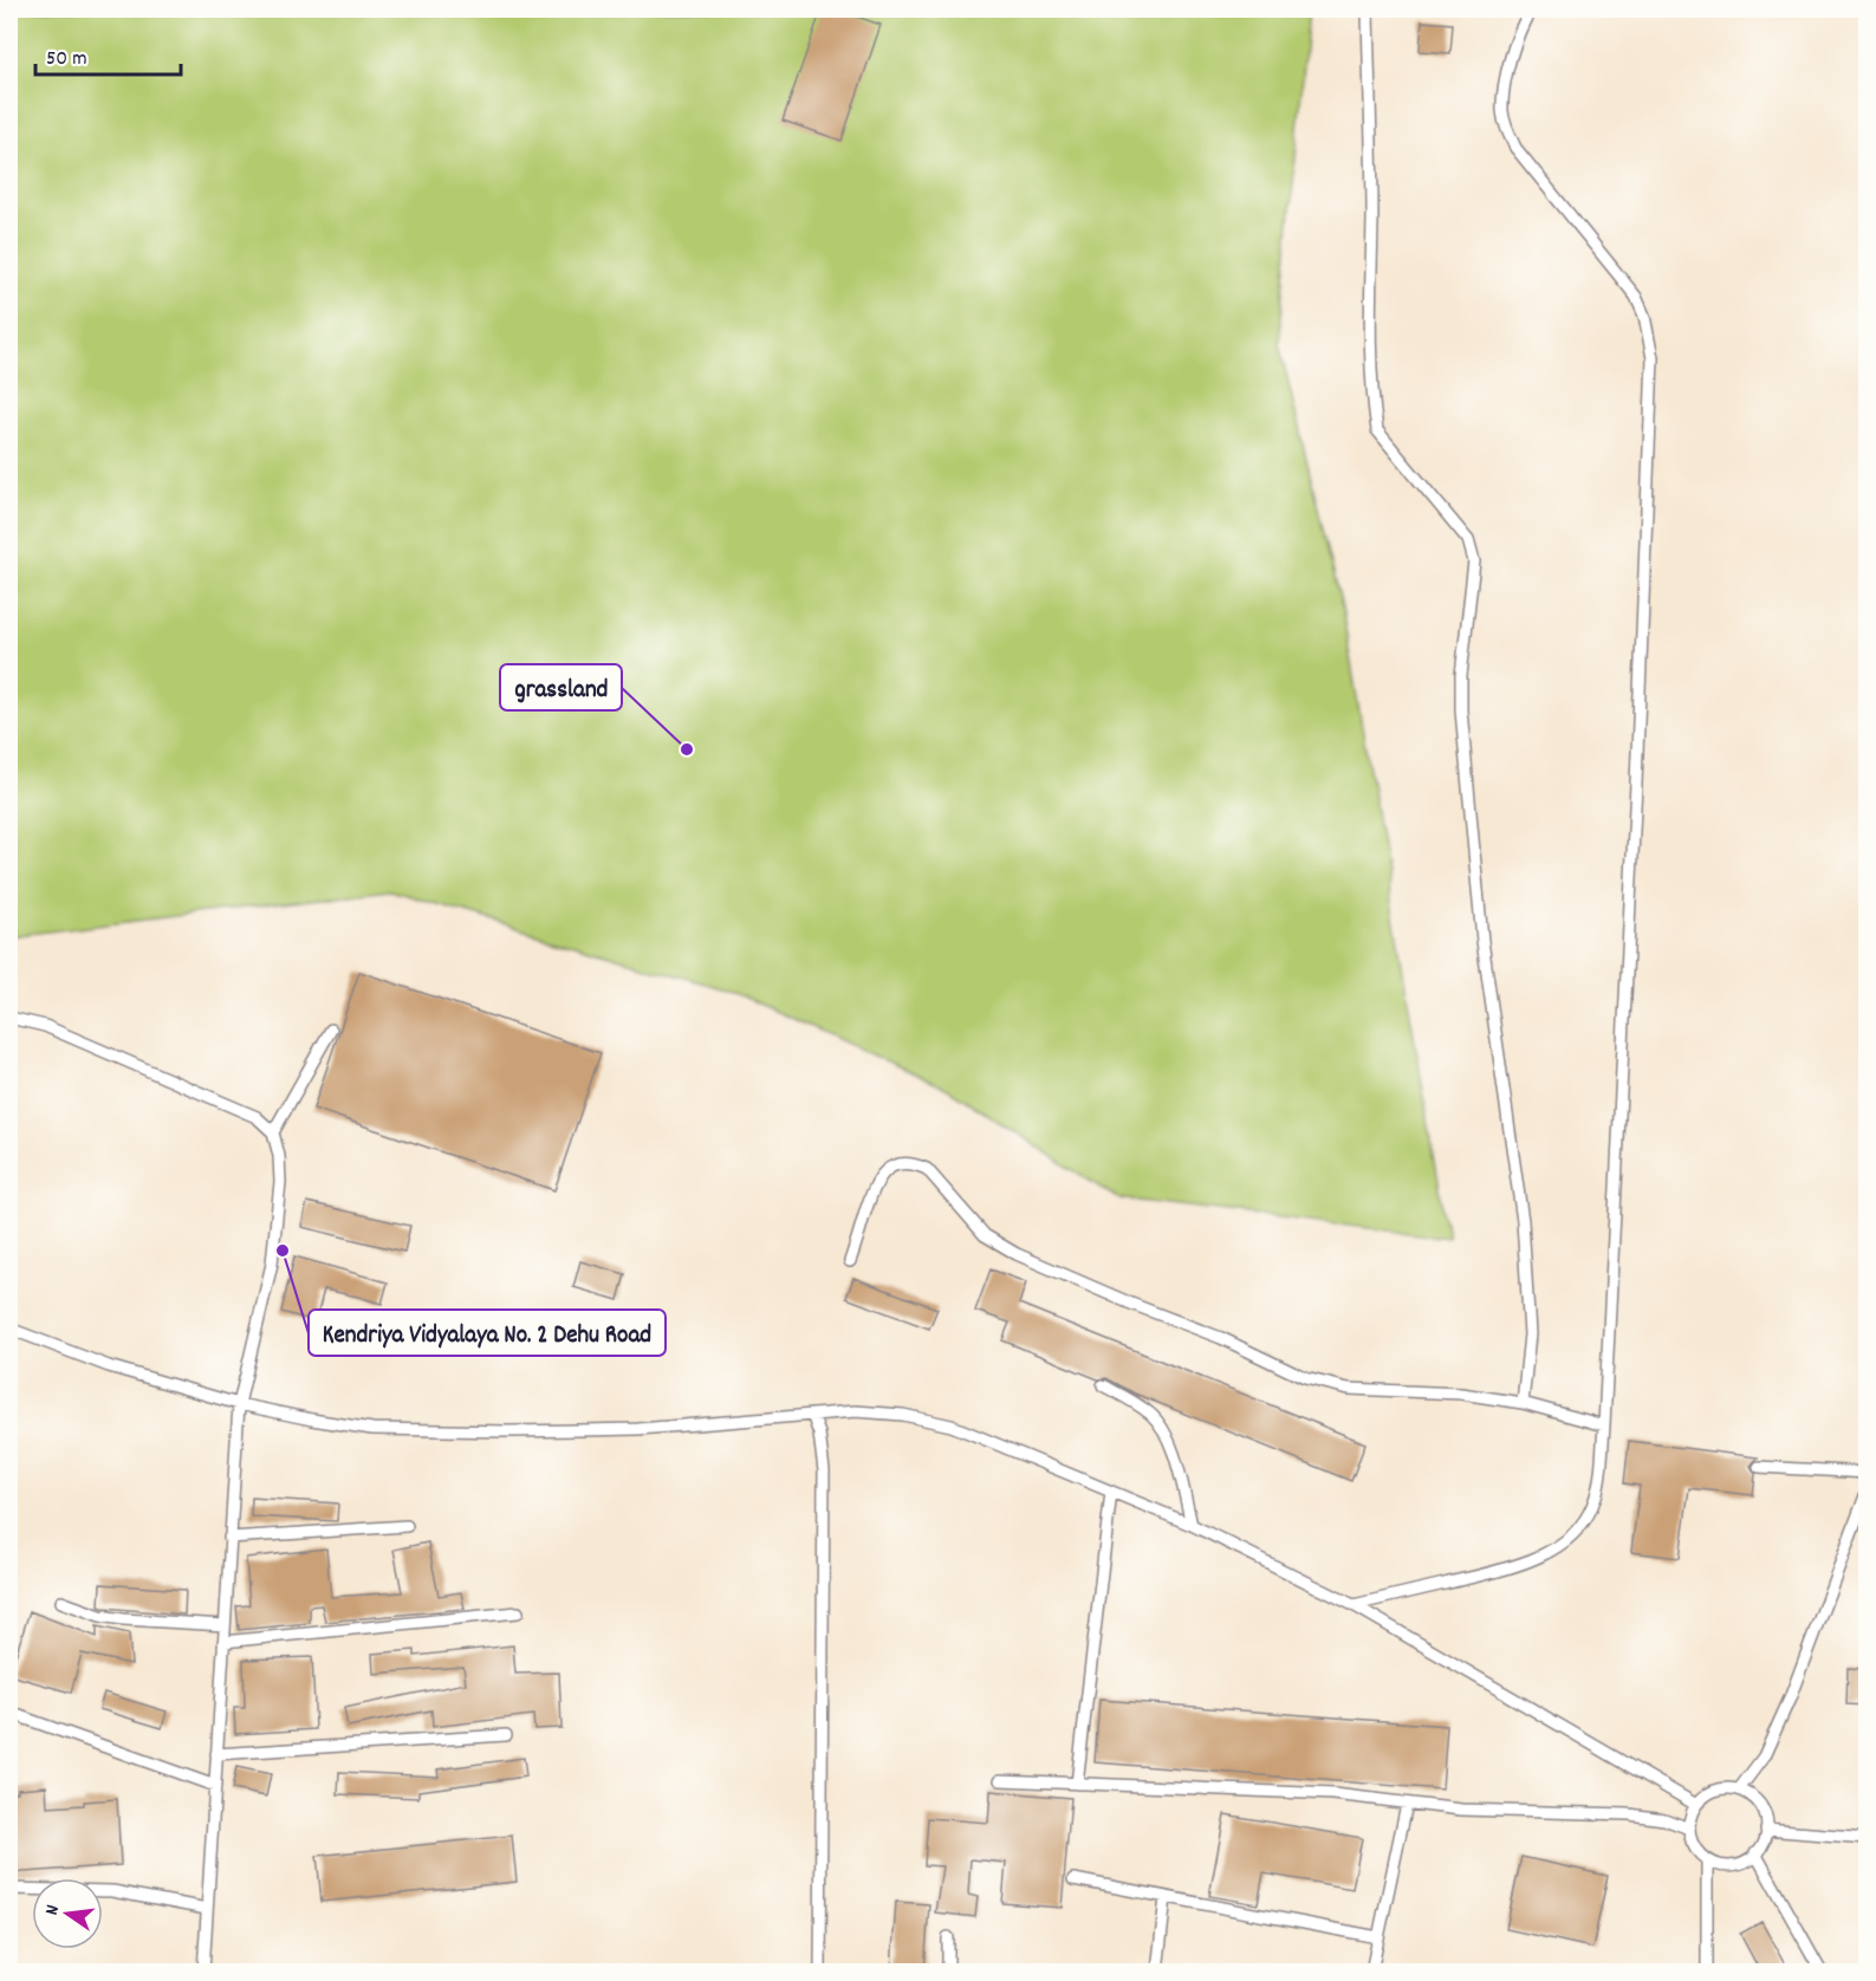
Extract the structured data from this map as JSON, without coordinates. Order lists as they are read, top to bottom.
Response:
{
  "places": ["grassland", "Kendriya Vidyalaya No. 2 Dehu Road"],
  "scale_bar": "50 m",
  "north": "left"
}
